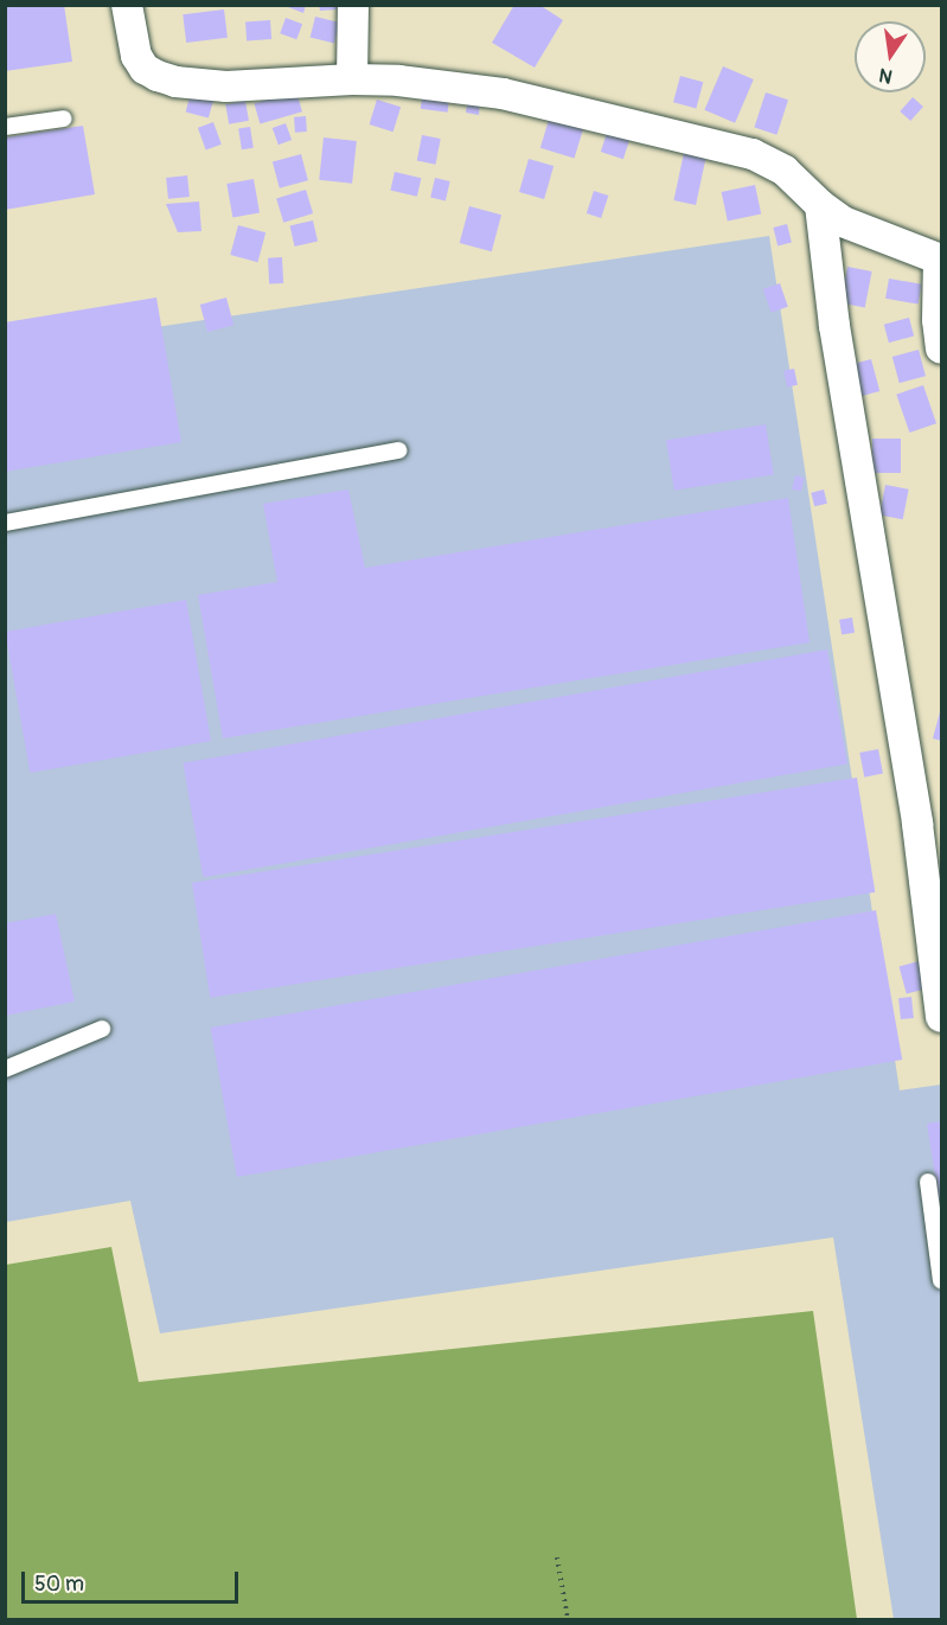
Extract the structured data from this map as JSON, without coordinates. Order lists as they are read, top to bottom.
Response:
{
  "scale_bar": "50 m",
  "north": "bottom"
}
